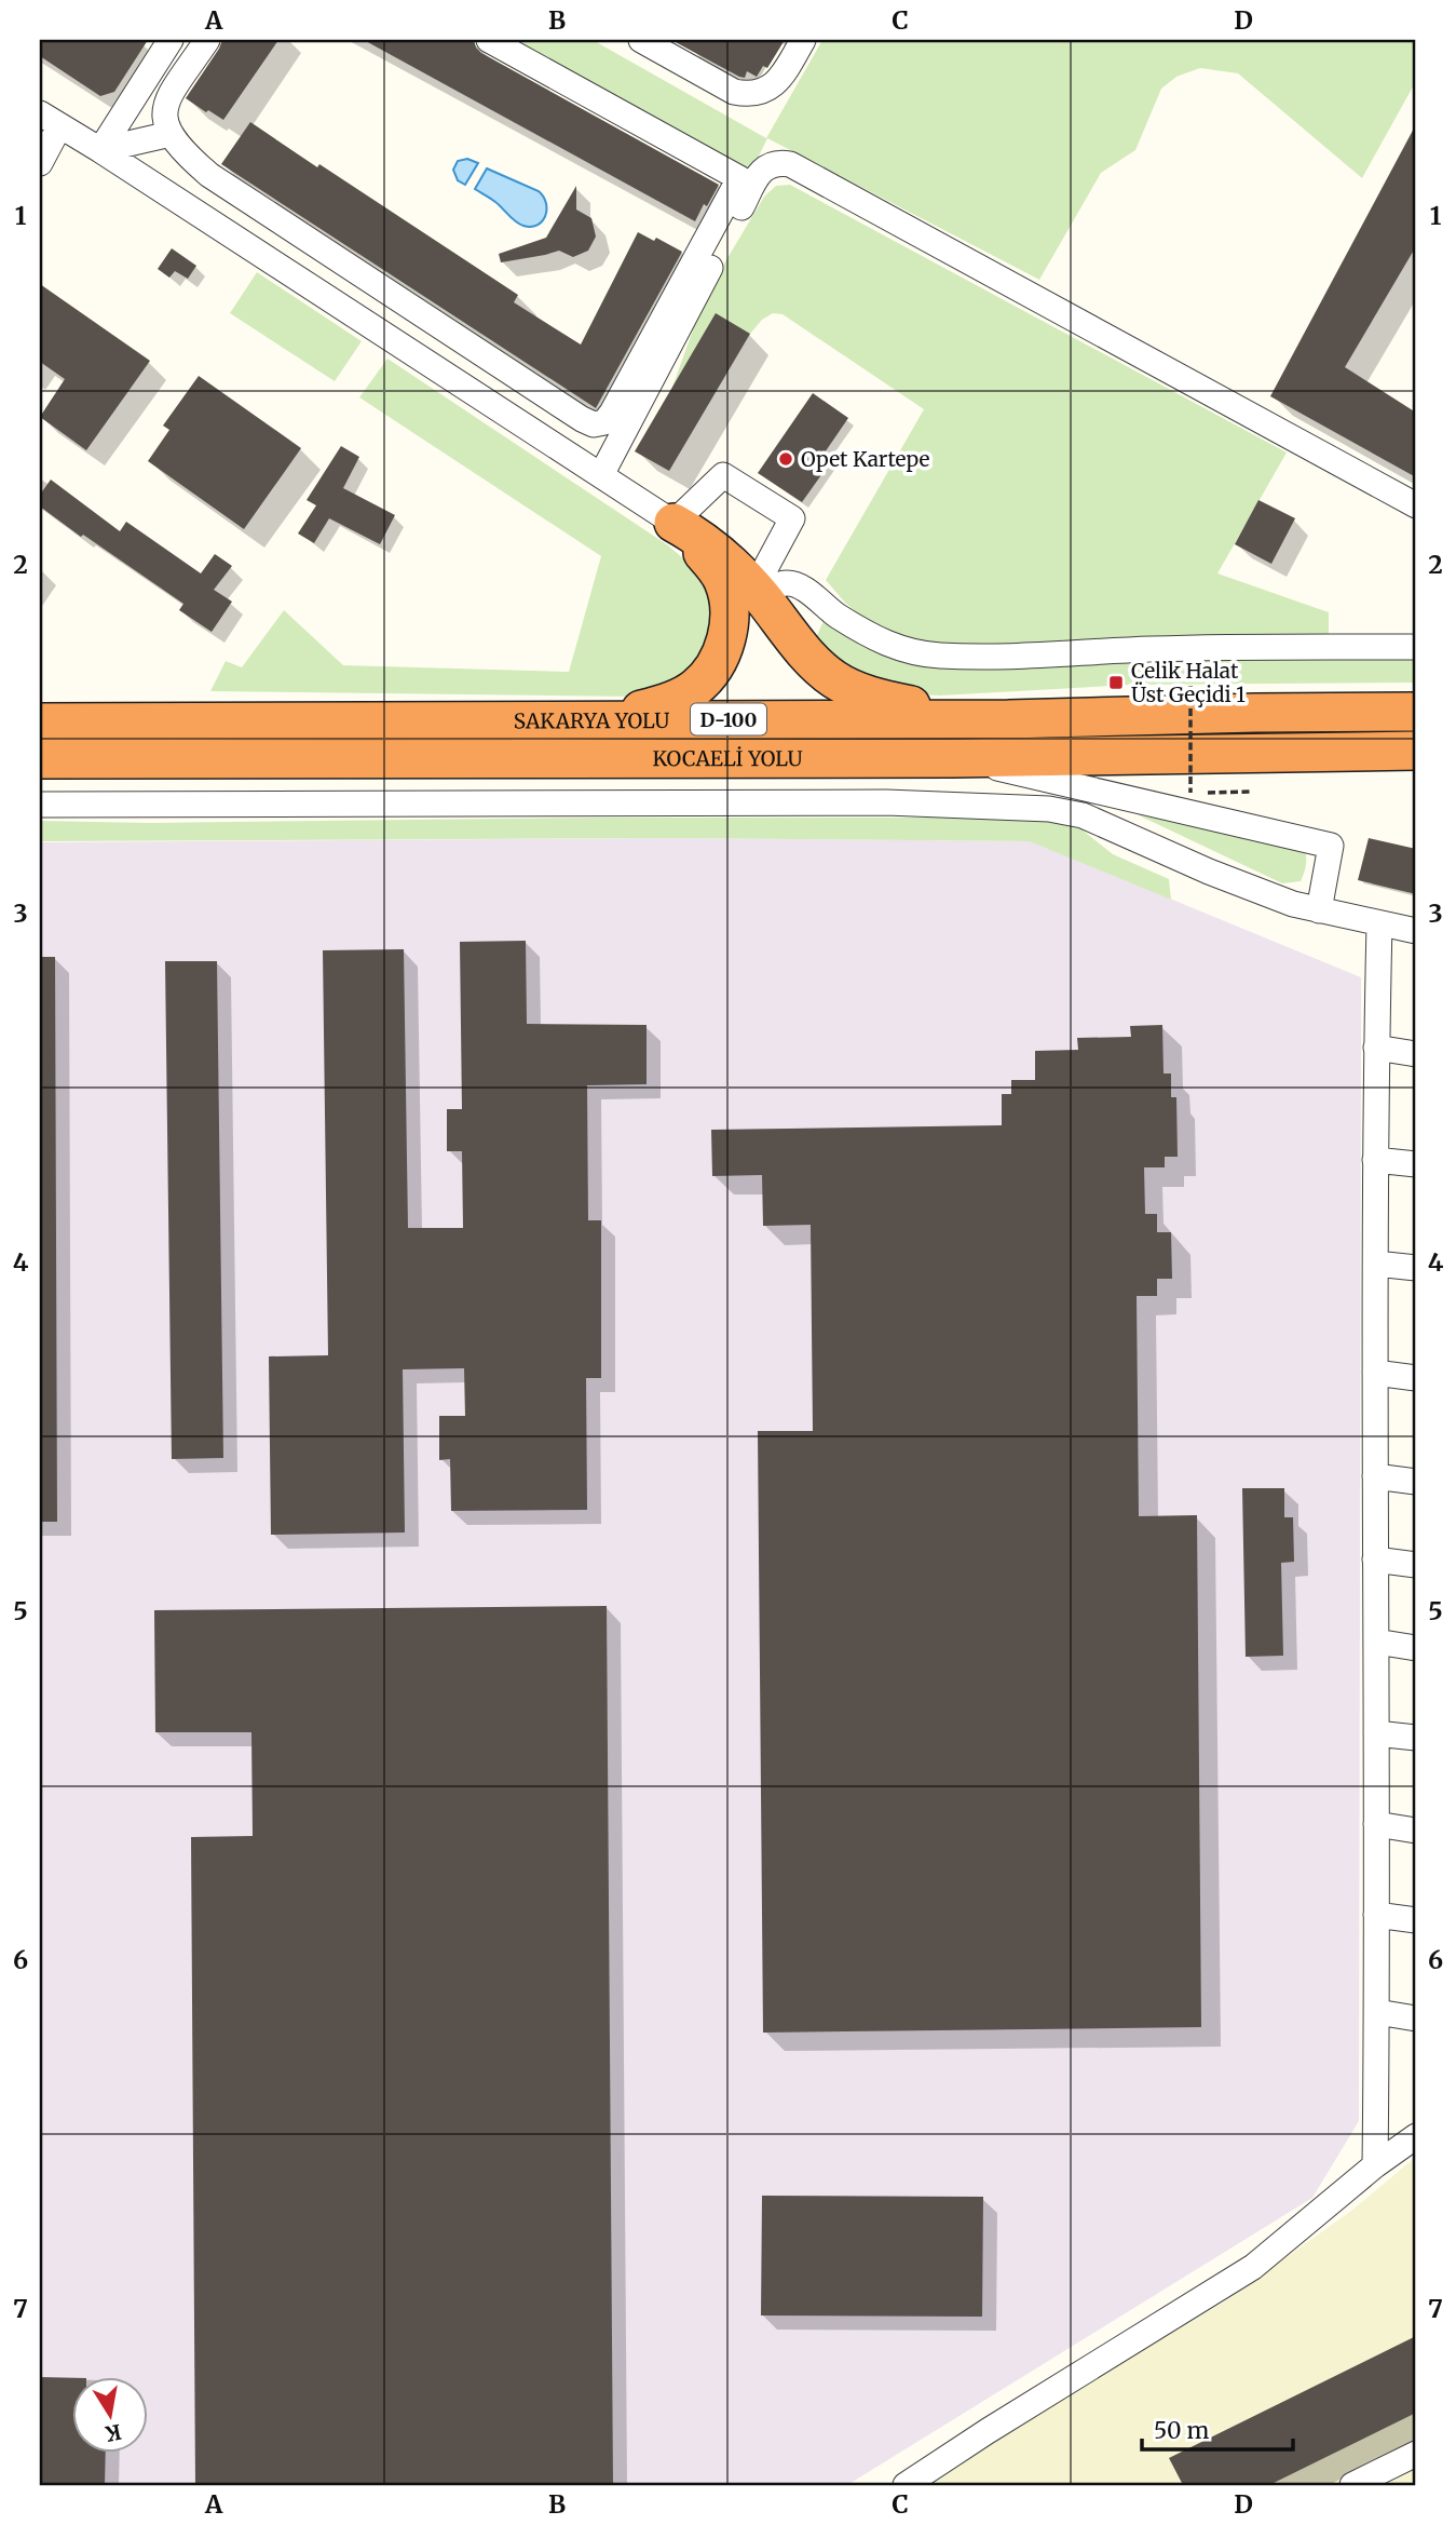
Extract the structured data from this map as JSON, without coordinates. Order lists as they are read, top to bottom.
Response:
{
  "streets": {
    "highway": ["SAKARYA YOLU", "D-100", "KOCAELİ YOLU"]
  },
  "places": {
    "other": ["Opet Kartepe"],
    "transit": ["Çelik Halat Üst Geçidi 1"]
  },
  "scale_bar": "50 m",
  "north": "bottom",
  "grid": {
    "columns": [
      "A",
      "B",
      "C",
      "D"
    ],
    "rows": [
      "1",
      "2",
      "3",
      "4",
      "5",
      "6",
      "7"
    ]
  }
}
